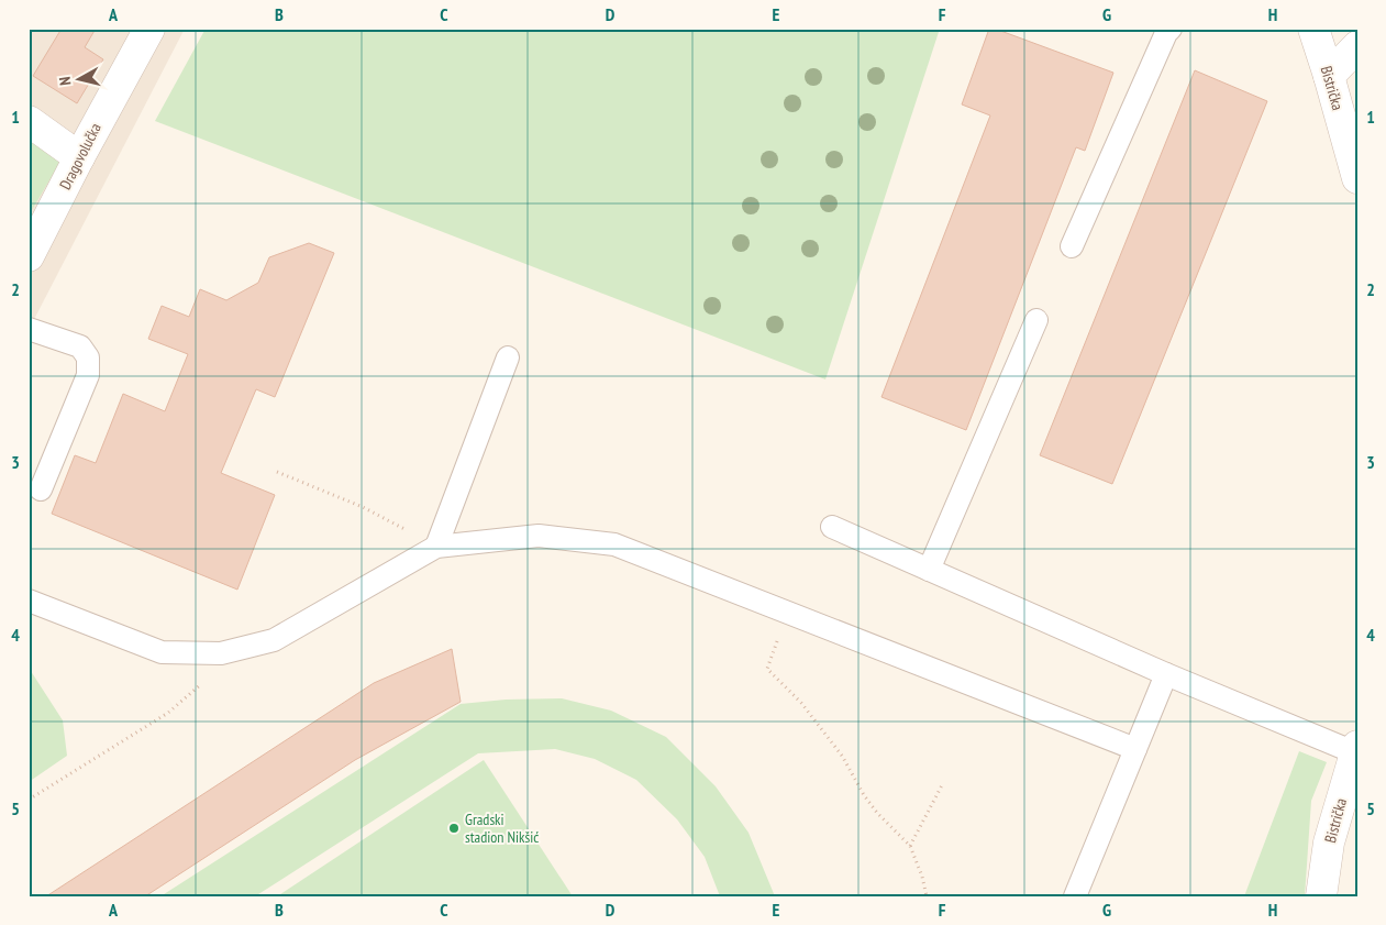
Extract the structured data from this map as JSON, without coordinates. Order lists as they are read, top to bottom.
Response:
{
  "streets": {
    "street": ["Bistrička", "Dragovolučka"]
  },
  "places": ["Gradski stadion Nikšić"],
  "north": "left",
  "grid": {
    "columns": [
      "A",
      "B",
      "C",
      "D",
      "E",
      "F",
      "G",
      "H"
    ],
    "rows": [
      "1",
      "2",
      "3",
      "4",
      "5"
    ]
  }
}
